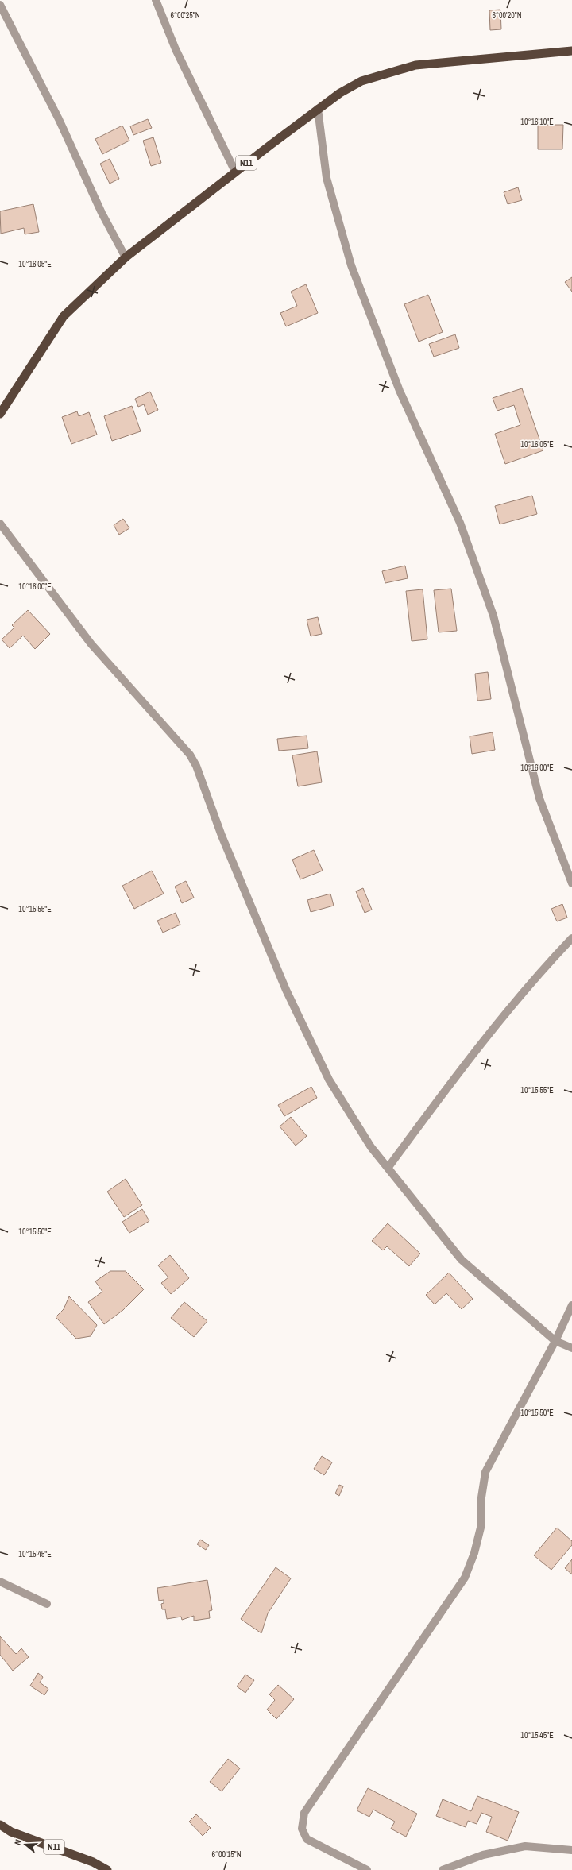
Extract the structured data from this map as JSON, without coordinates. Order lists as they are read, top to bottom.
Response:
{
  "streets": {
    "highway": ["N11"]
  },
  "north": "left",
  "coordinates": [
    "6°00'25\"N",
    "6°00'20\"N",
    "10°16'10\"E",
    "10°16'05\"E",
    "10°16'00\"E",
    "10°15'55\"E",
    "10°15'50\"E",
    "10°15'45\"E",
    "6°00'15\"N"
  ]
}
